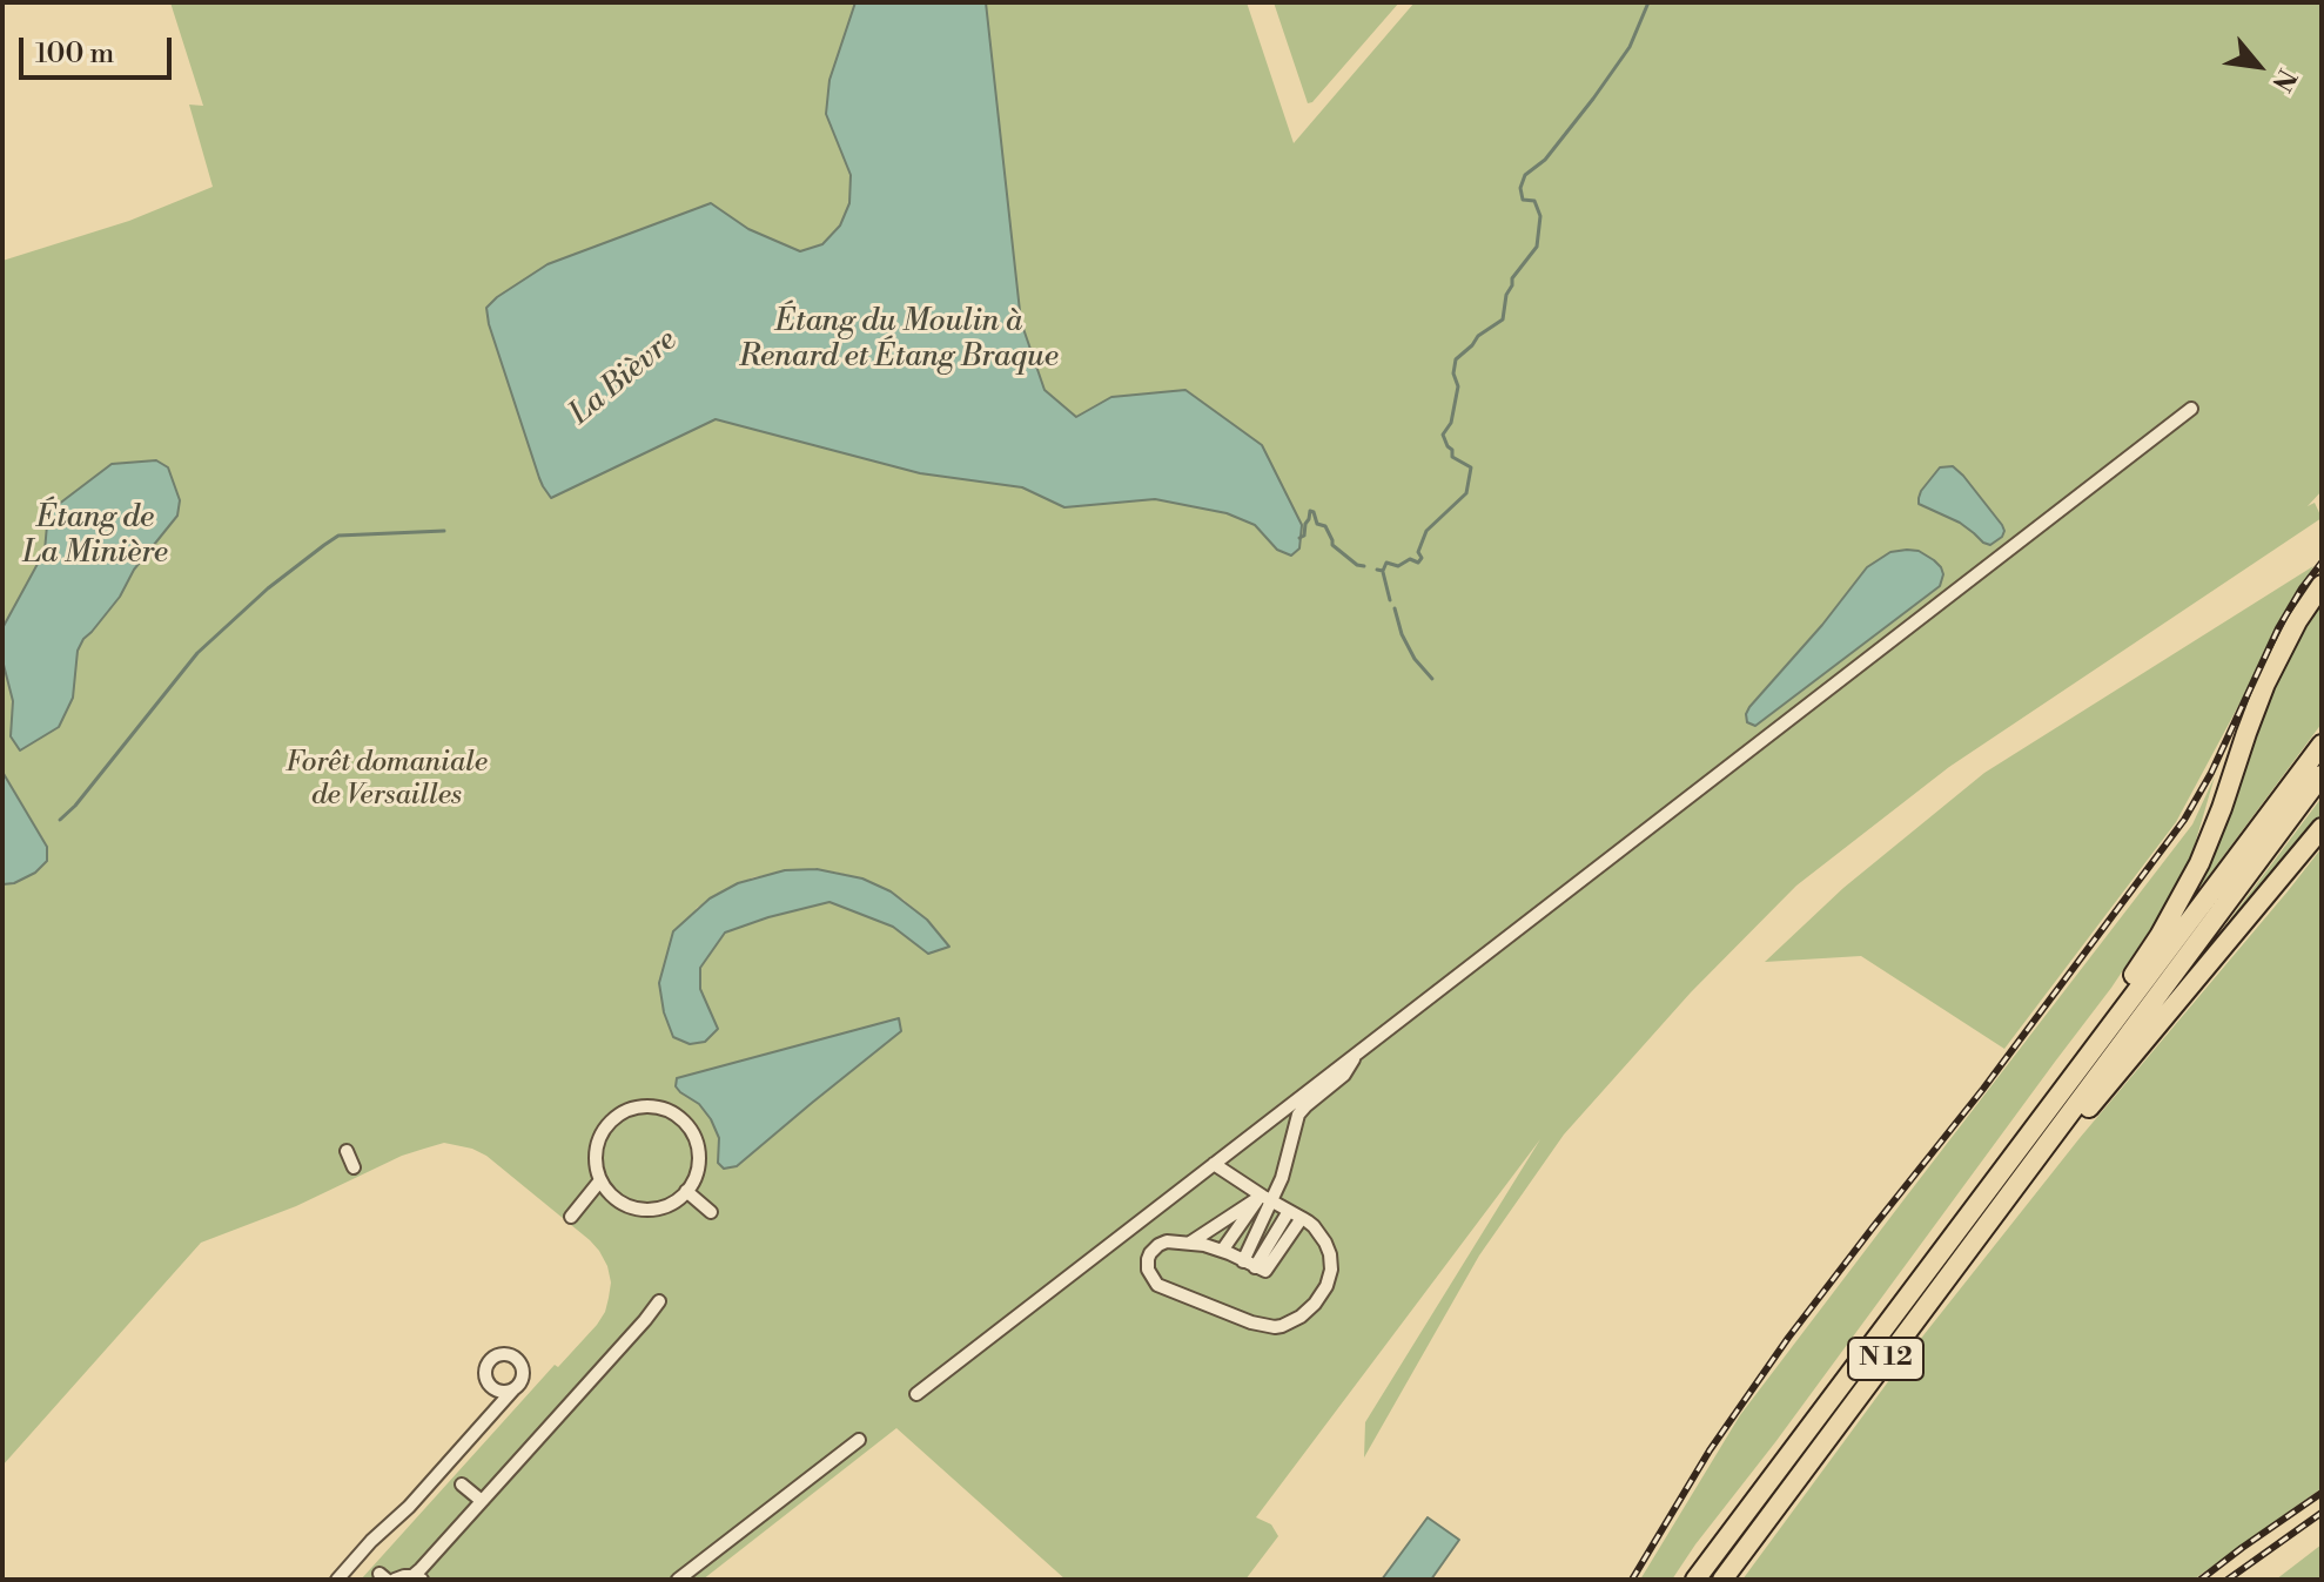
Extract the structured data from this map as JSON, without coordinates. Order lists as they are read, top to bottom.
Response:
{
  "streets": {
    "highway": ["N 12"]
  },
  "water": ["Étang du Moulin à Renard et Étang Braque", "La Bièvre", "Étang de La Minière"],
  "parks": ["Forêt domaniale de Versailles"],
  "scale_bar": "100 m",
  "north": "bottom right"
}
